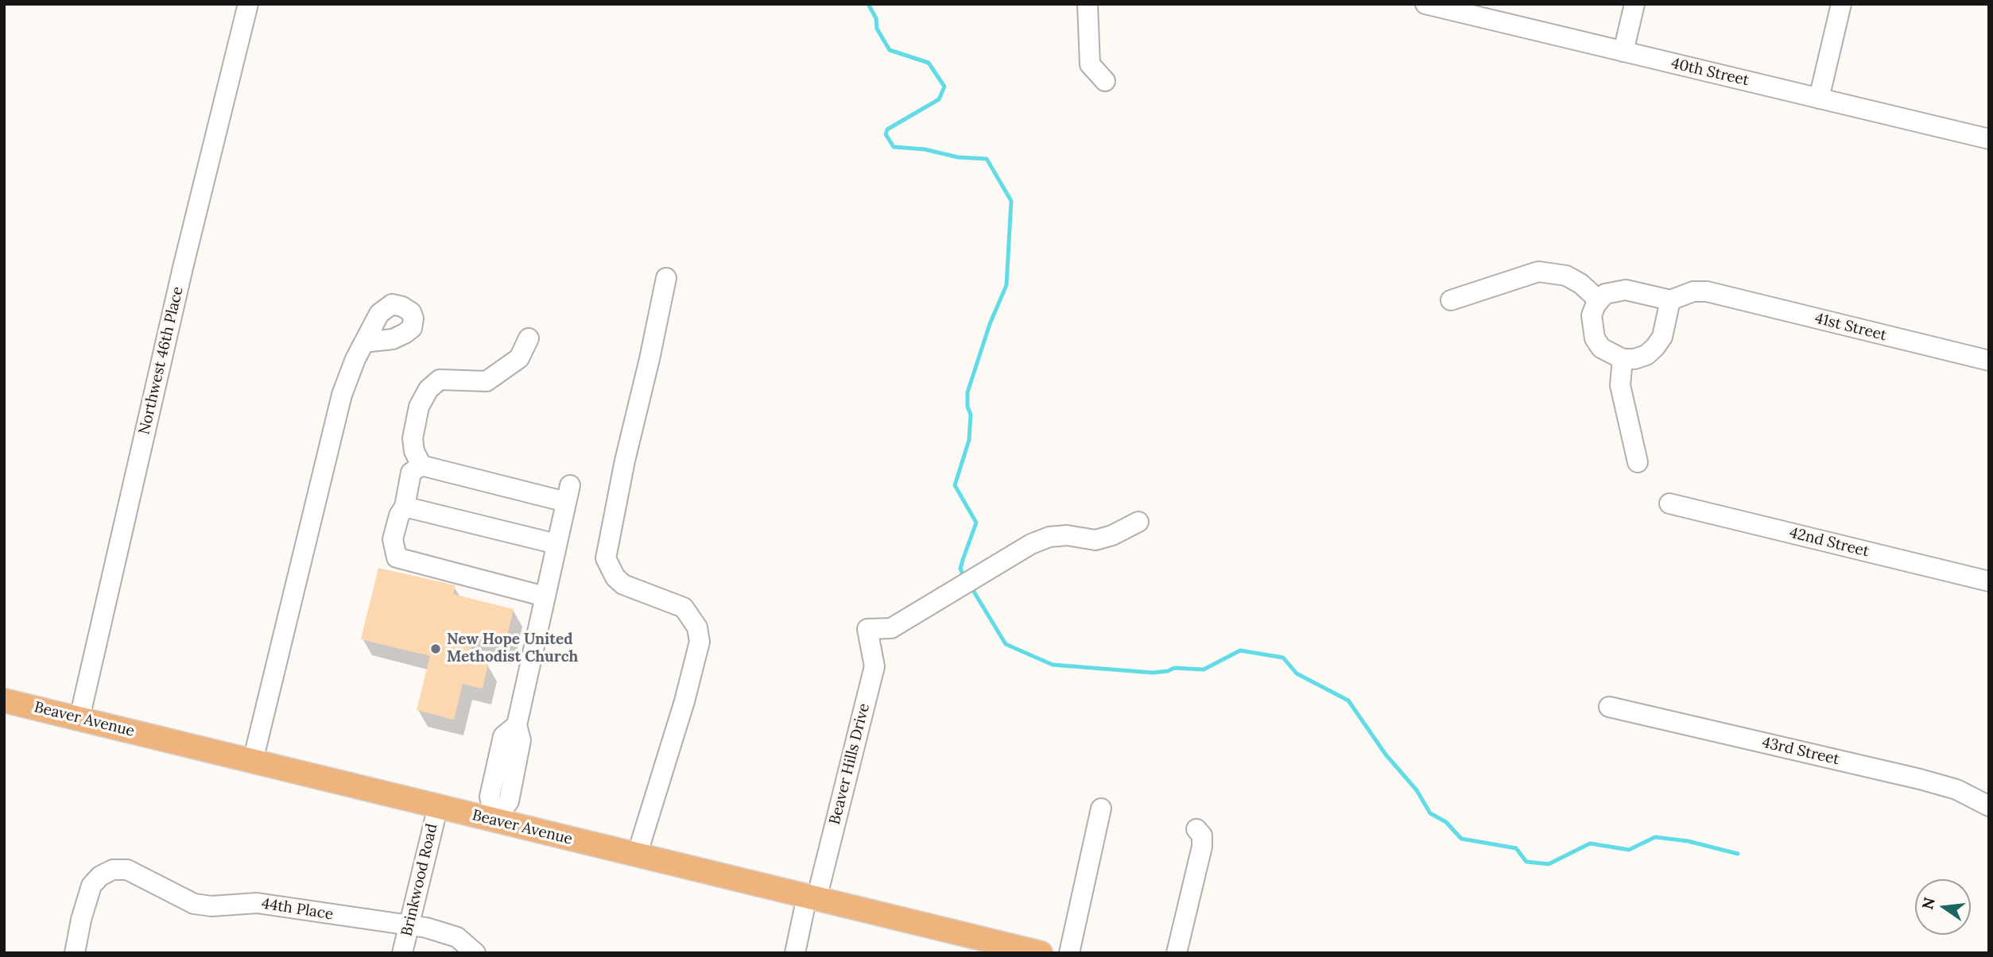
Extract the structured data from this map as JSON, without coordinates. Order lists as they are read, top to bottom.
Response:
{
  "streets": {
    "main road": ["Beaver Avenue"],
    "street": [
      "40th Street",
      "41st Street",
      "Northwest 46th Place",
      "42nd Street",
      "43rd Street",
      "Beaver Hills Drive",
      "Brinkwood Road",
      "44th Place"
    ]
  },
  "crossings": [
    ["Northwest 46th Place", "Beaver Avenue"],
    ["Beaver Avenue", "Beaver Hills Drive"],
    ["Beaver Avenue", "Brinkwood Road"],
    ["Brinkwood Road", "44th Place"]
  ],
  "places": ["New Hope United Methodist Church"],
  "north": "left"
}
